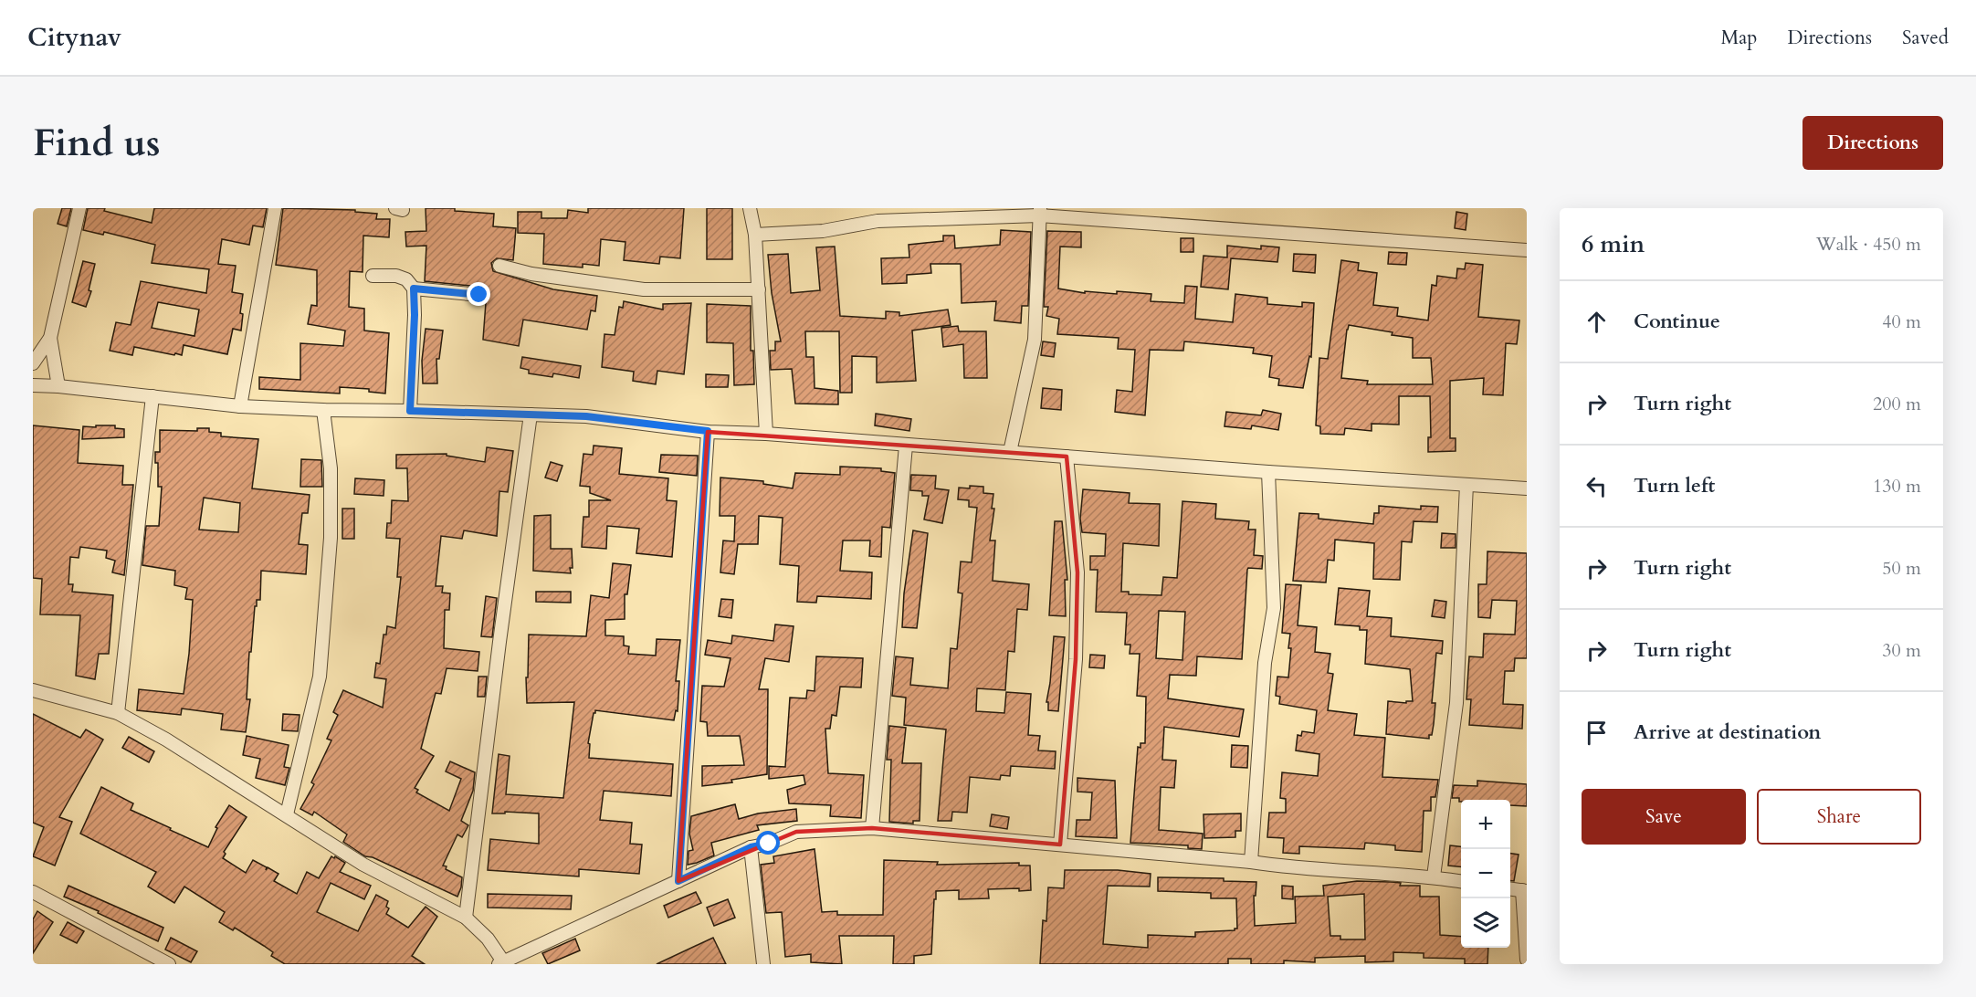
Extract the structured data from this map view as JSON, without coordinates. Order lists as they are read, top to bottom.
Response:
{
  "page": {
    "header": "Citynav",
    "nav": ["Map", "Directions", "Saved"],
    "buttons": [
      "Directions",
      ["Save", "Share"]
    ],
    "title": "Find us",
    "heading": ["6 min", "Walk · 450 m"],
    "list": [
      ["Continue", "40 m"],
      ["Turn right", "200 m"],
      ["Turn left", "130 m"],
      ["Turn right", "50 m"],
      ["Turn right", "30 m"],
      "Arrive at destination"
    ],
    "map_buttons": ["+", "−"]
  }
}
